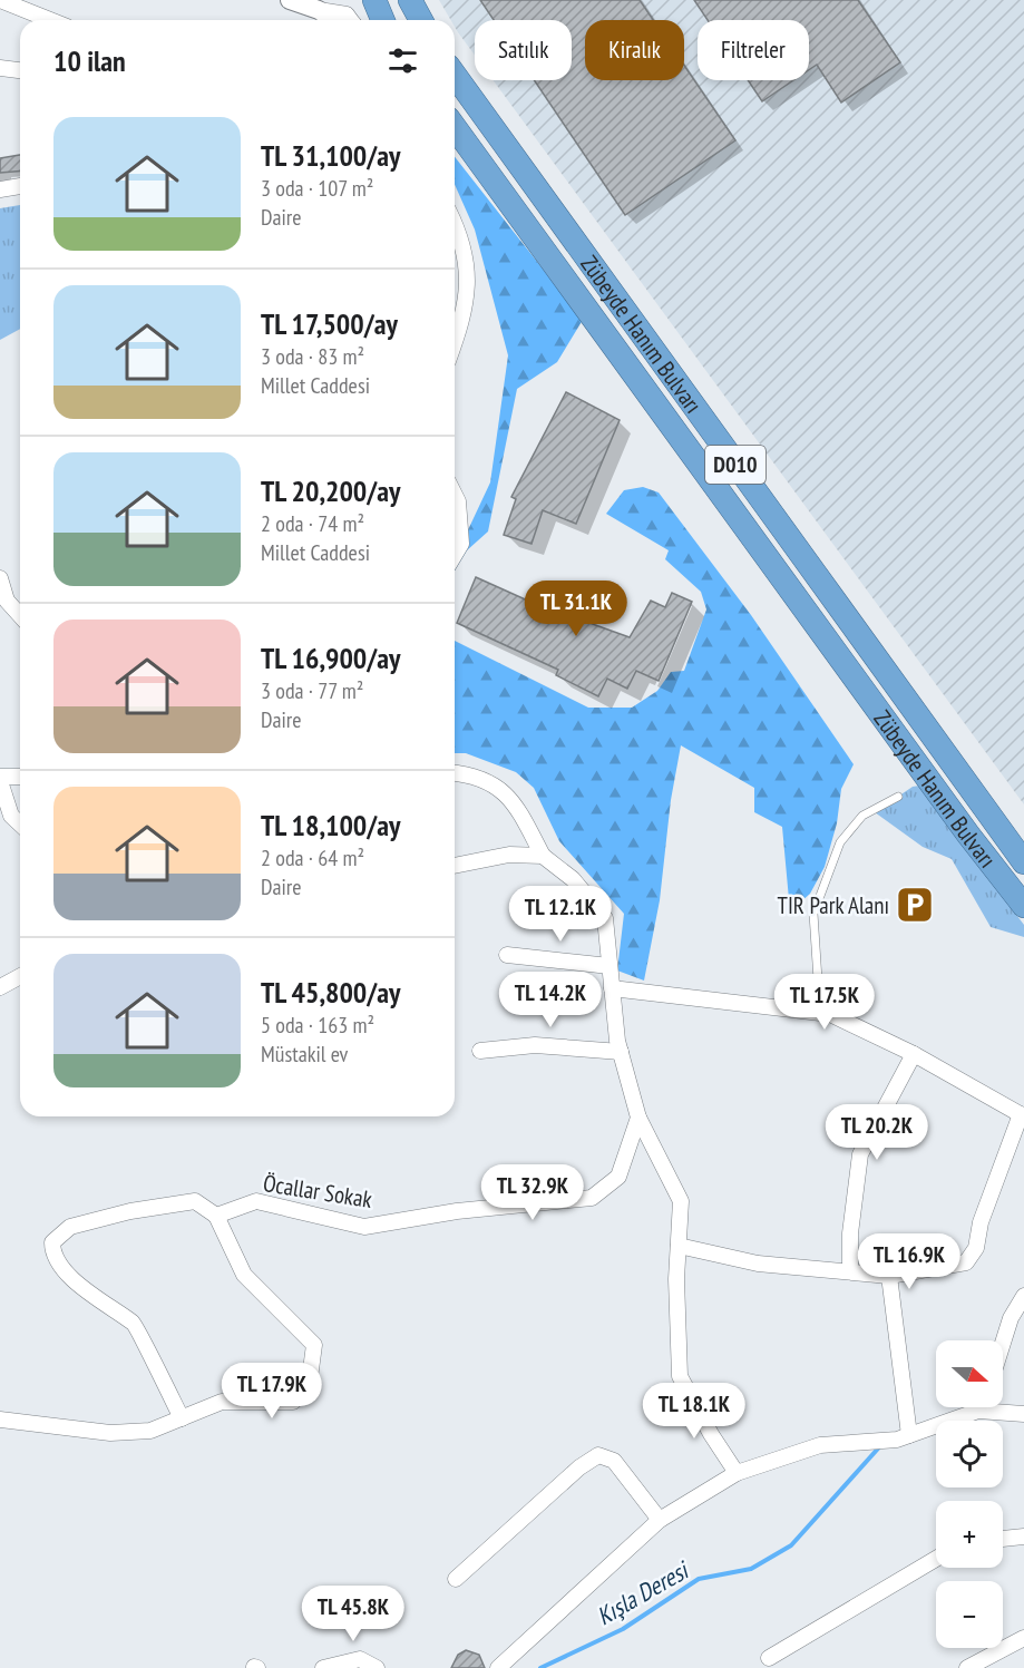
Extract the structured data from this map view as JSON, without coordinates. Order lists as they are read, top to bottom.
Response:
{
  "streets": {
    "highway": ["Zübeyde Hanım Bulvarı", "D010"],
    "street": ["Öcallar Sokak"]
  },
  "water": ["Kışla Deresi"],
  "places": {
    "parking": ["TIR Park Alanı"]
  },
  "north": "right",
  "page": {
    "chip": ["Satılık", "Kiralık", "Filtreler"],
    "heading": "10 ilan",
    "list": [
      {
        "name": "TL 31,100/ay",
        "note": "3 oda · 107 m² · Daire"
      },
      {
        "name": "TL 17,500/ay",
        "note": "3 oda · 83 m² · Millet Caddesi"
      },
      {
        "name": "TL 20,200/ay",
        "note": "2 oda · 74 m² · Millet Caddesi"
      },
      {
        "name": "TL 16,900/ay",
        "note": "3 oda · 77 m² · Daire"
      },
      {
        "name": "TL 18,100/ay",
        "note": "2 oda · 64 m² · Daire"
      },
      {
        "name": "TL 45,800/ay",
        "note": "5 oda · 163 m² · Müstakil ev"
      }
    ],
    "price": [
      "TL 31.1K",
      "TL 12.1K",
      "TL 14.2K",
      "TL 17.5K",
      "TL 20.2K",
      "TL 32.9K",
      "TL 16.9K",
      "TL 17.9K",
      "TL 18.1K",
      "TL 45.8K"
    ],
    "map_buttons": ["+", "−"]
  }
}
